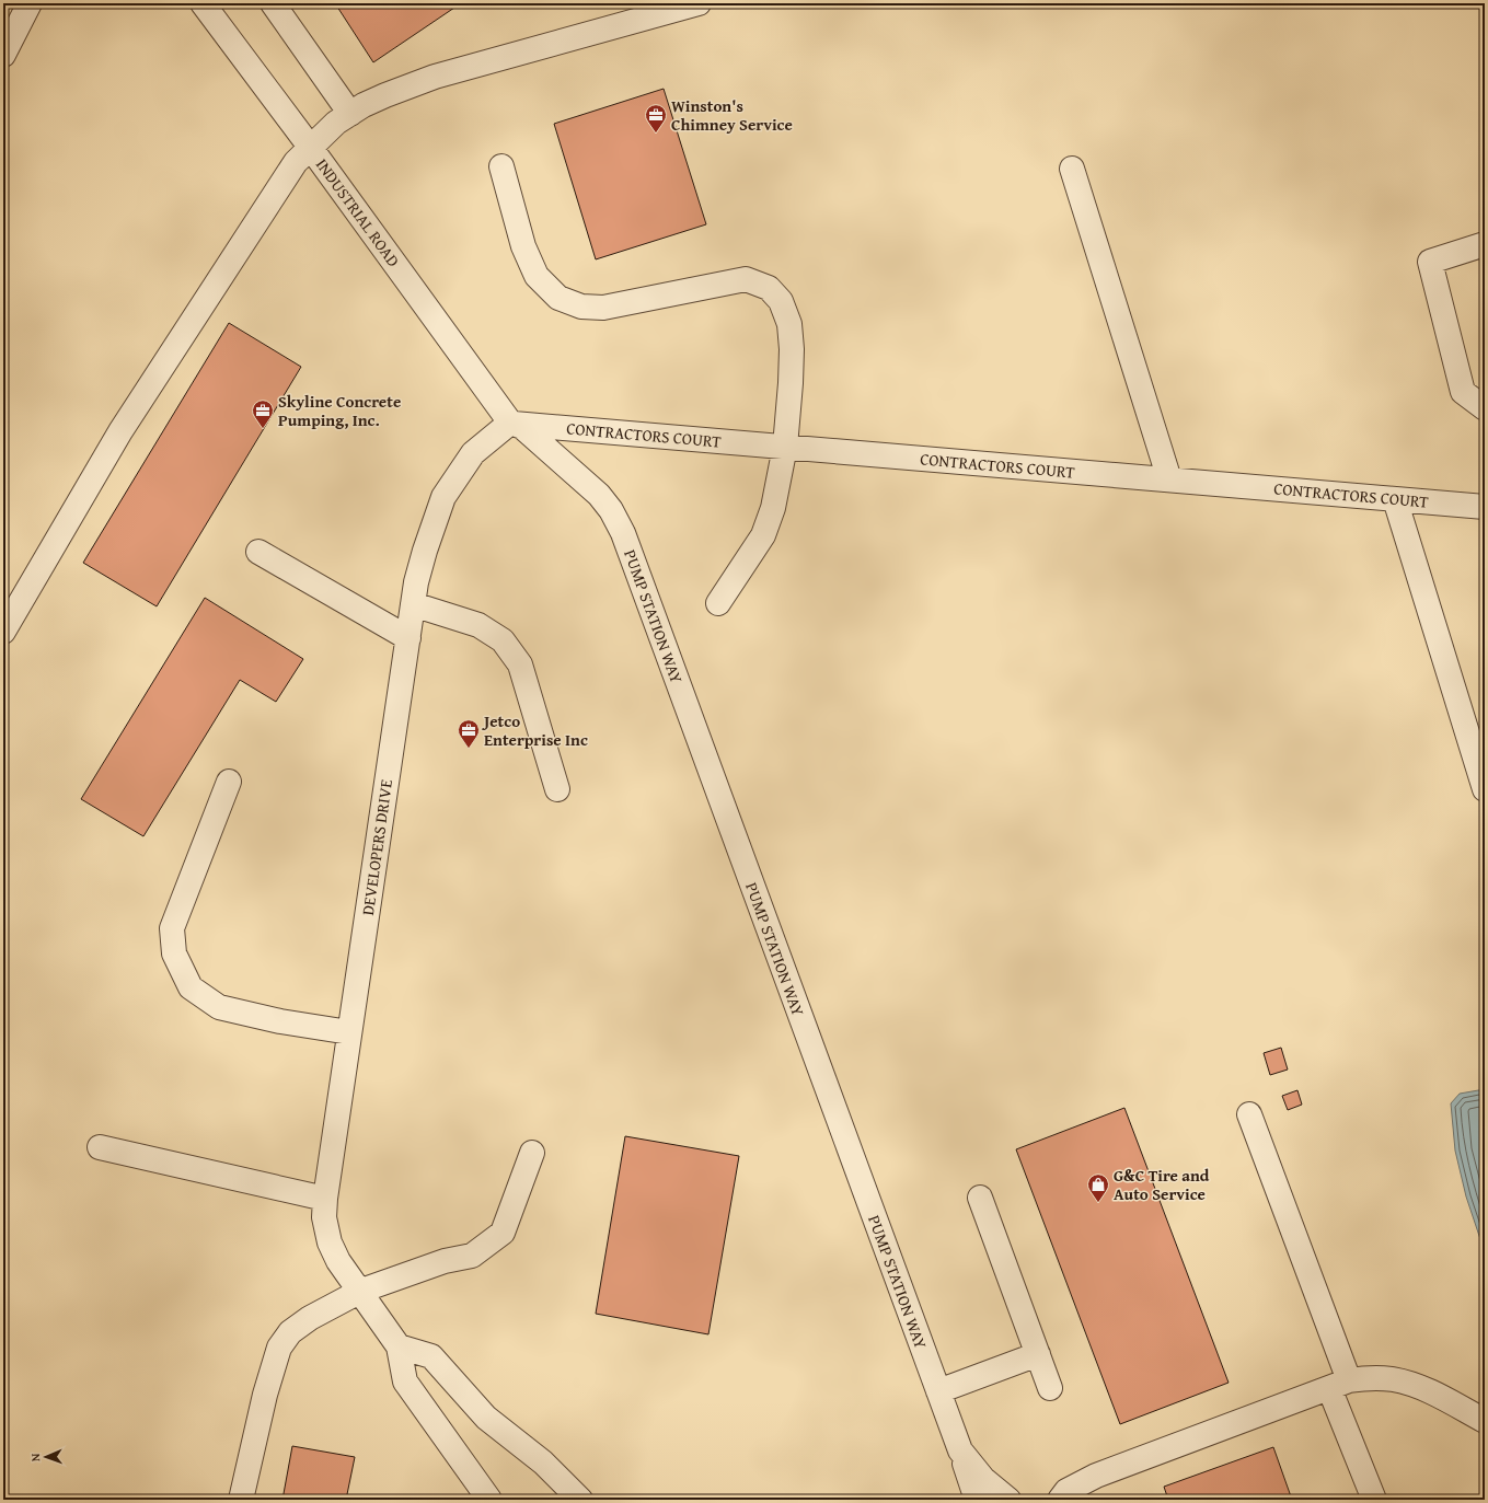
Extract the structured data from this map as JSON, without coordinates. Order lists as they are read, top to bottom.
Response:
{
  "streets": {
    "street": [
      "INDUSTRIAL ROAD",
      "CONTRACTORS COURT",
      "PUMP STATION WAY",
      "DEVELOPERS DRIVE"
    ]
  },
  "crossings": [
    ["INDUSTRIAL ROAD", "CONTRACTORS COURT"],
    ["INDUSTRIAL ROAD", "PUMP STATION WAY"],
    ["INDUSTRIAL ROAD", "DEVELOPERS DRIVE"],
    ["CONTRACTORS COURT", "PUMP STATION WAY"],
    ["CONTRACTORS COURT", "DEVELOPERS DRIVE"],
    ["PUMP STATION WAY", "DEVELOPERS DRIVE"]
  ],
  "places": {
    "office": ["Winston's Chimney Service", "Skyline Concrete Pumping, Inc.", "Jetco Enterprise Inc"],
    "shop": ["G&C Tire and Auto Service"]
  },
  "north": "left"
}
